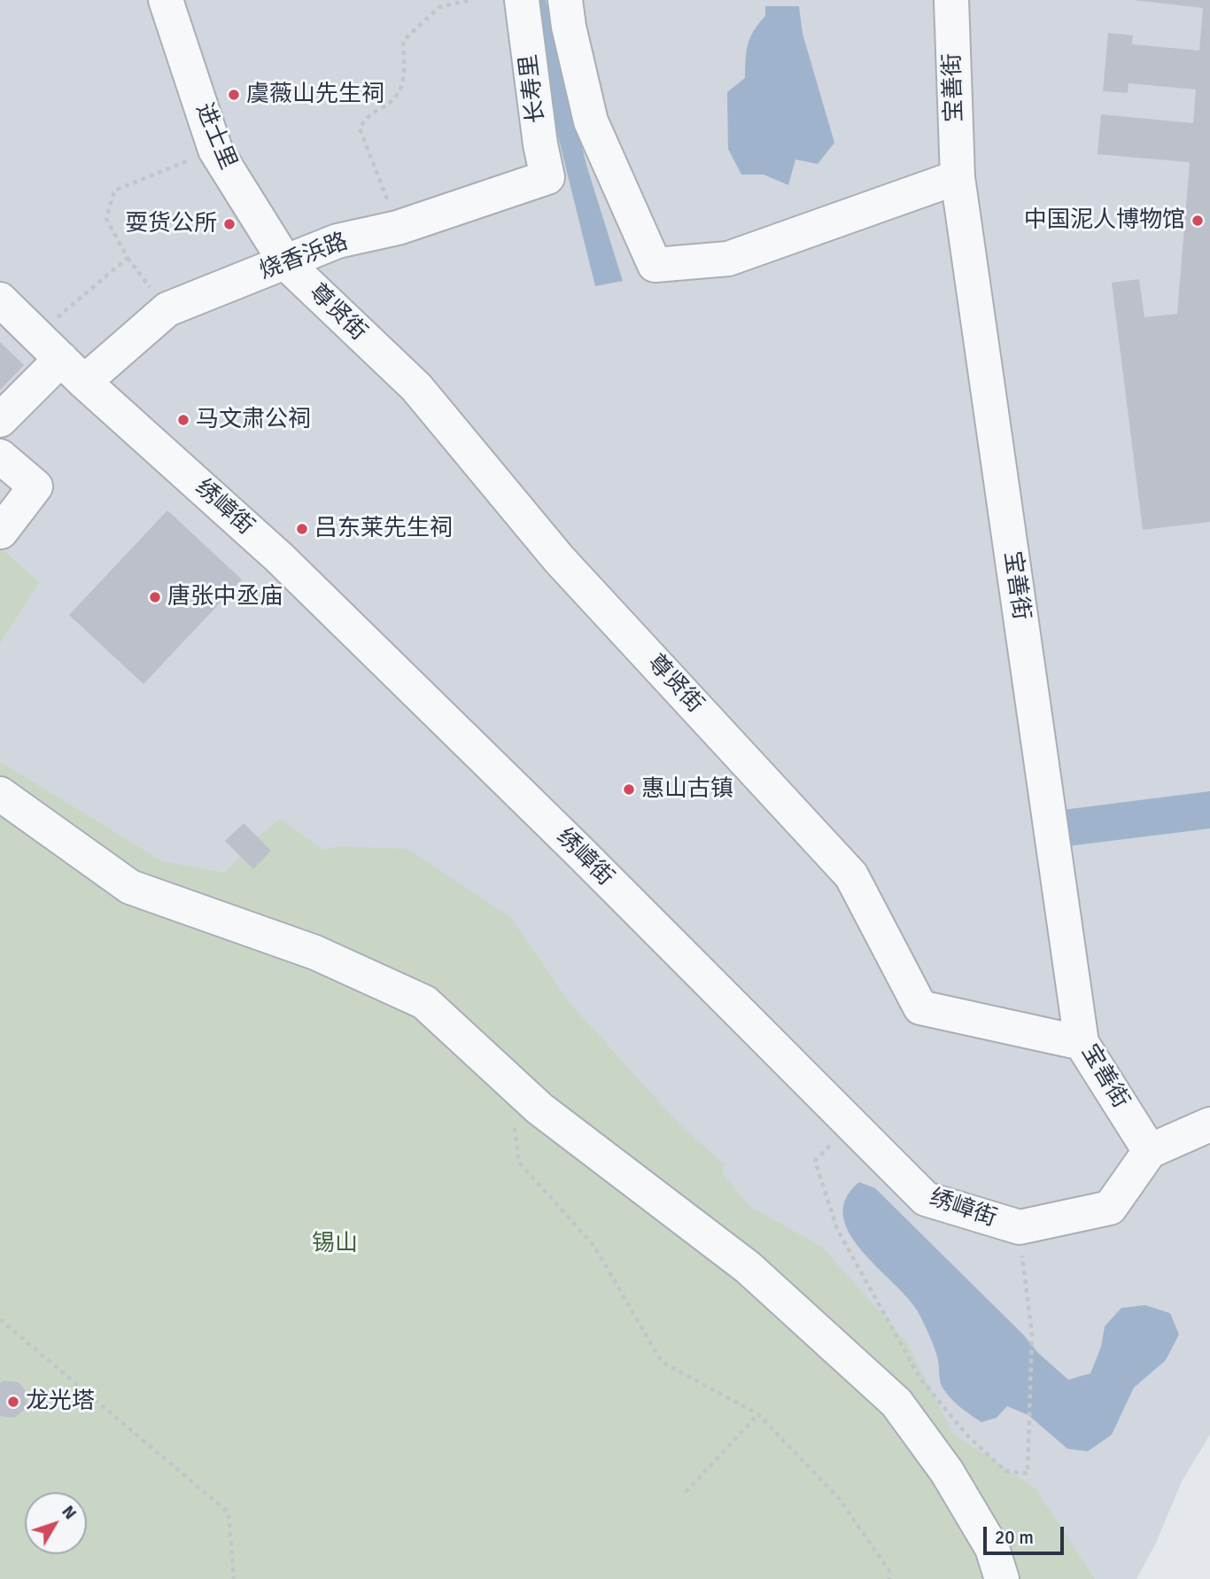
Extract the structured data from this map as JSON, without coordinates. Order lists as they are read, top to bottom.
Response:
{
  "streets": {
    "street": [
      "宝善街",
      "长寿里",
      "进士里",
      "烧香浜路",
      "尊贤街",
      "绣嶂街"
    ]
  },
  "crossings": [
    ["宝善街", "尊贤街"],
    ["宝善街", "绣嶂街"],
    ["长寿里", "烧香浜路"],
    ["进士里", "烧香浜路"],
    ["进士里", "尊贤街"],
    ["烧香浜路", "尊贤街"],
    ["烧香浜路", "绣嶂街"]
  ],
  "parks": ["锡山"],
  "places": [
    "虞薇山先生祠",
    "中国泥人博物馆",
    "耍货公所",
    "马文肃公祠",
    "吕东莱先生祠",
    "唐张中丞庙",
    "惠山古镇",
    "龙光塔"
  ],
  "scale_bar": "20 m",
  "north": "top right"
}
